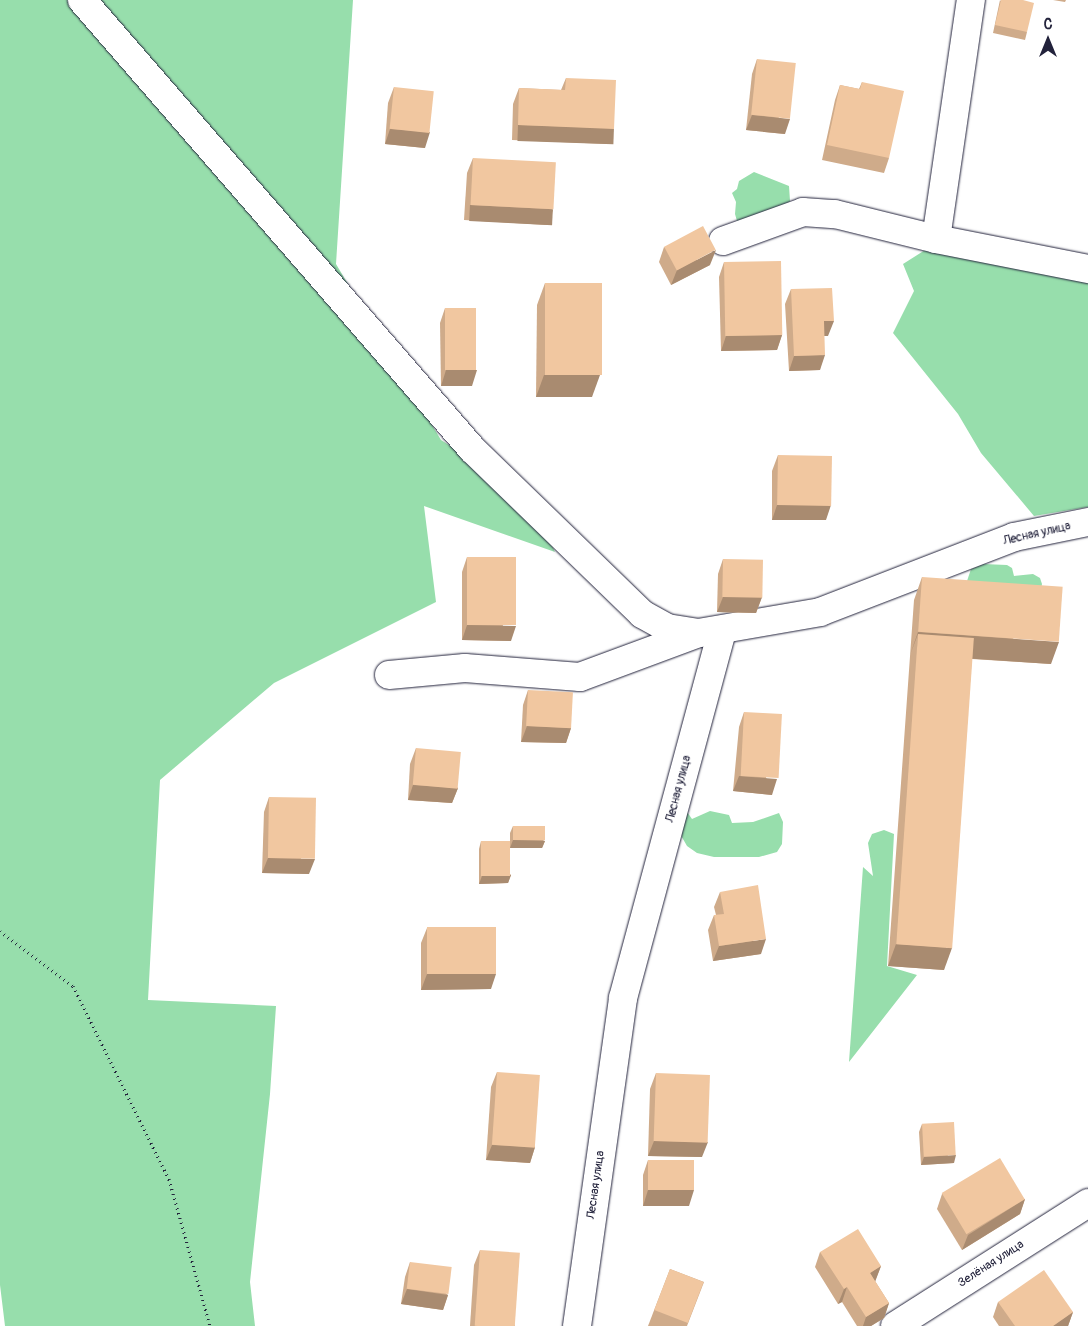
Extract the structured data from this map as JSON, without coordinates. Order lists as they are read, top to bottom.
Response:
{
  "streets": {
    "street": ["Лесная улица", "Зелёная улица"]
  },
  "north": "top"
}
